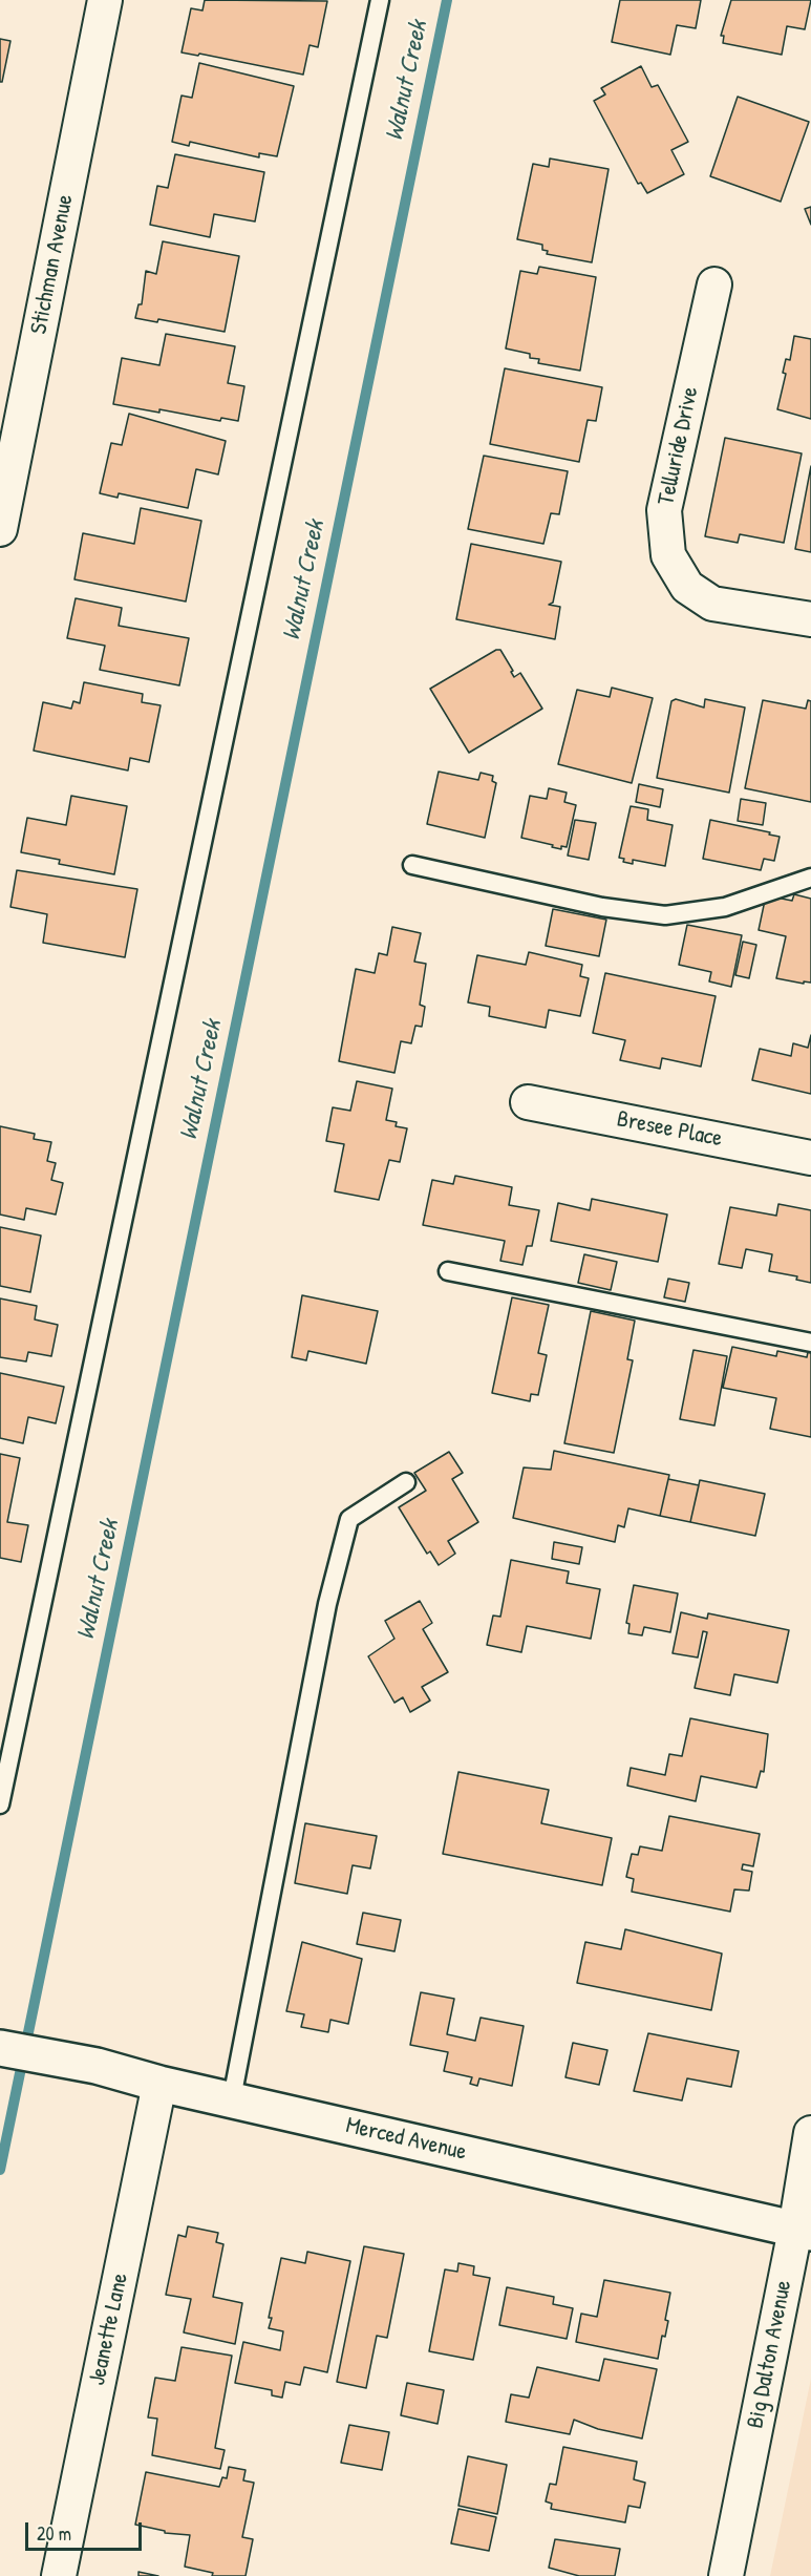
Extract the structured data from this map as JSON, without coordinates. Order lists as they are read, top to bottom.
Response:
{
  "streets": {
    "main road": ["Merced Avenue"],
    "street": [
      "Stichman Avenue",
      "Telluride Drive",
      "Bresee Place",
      "Jeanette Lane",
      "Big Dalton Avenue"
    ]
  },
  "crossings": [
    ["Merced Avenue", "Jeanette Lane"],
    ["Merced Avenue", "Big Dalton Avenue"]
  ],
  "water": ["Walnut Creek"],
  "scale_bar": "20 m"
}
